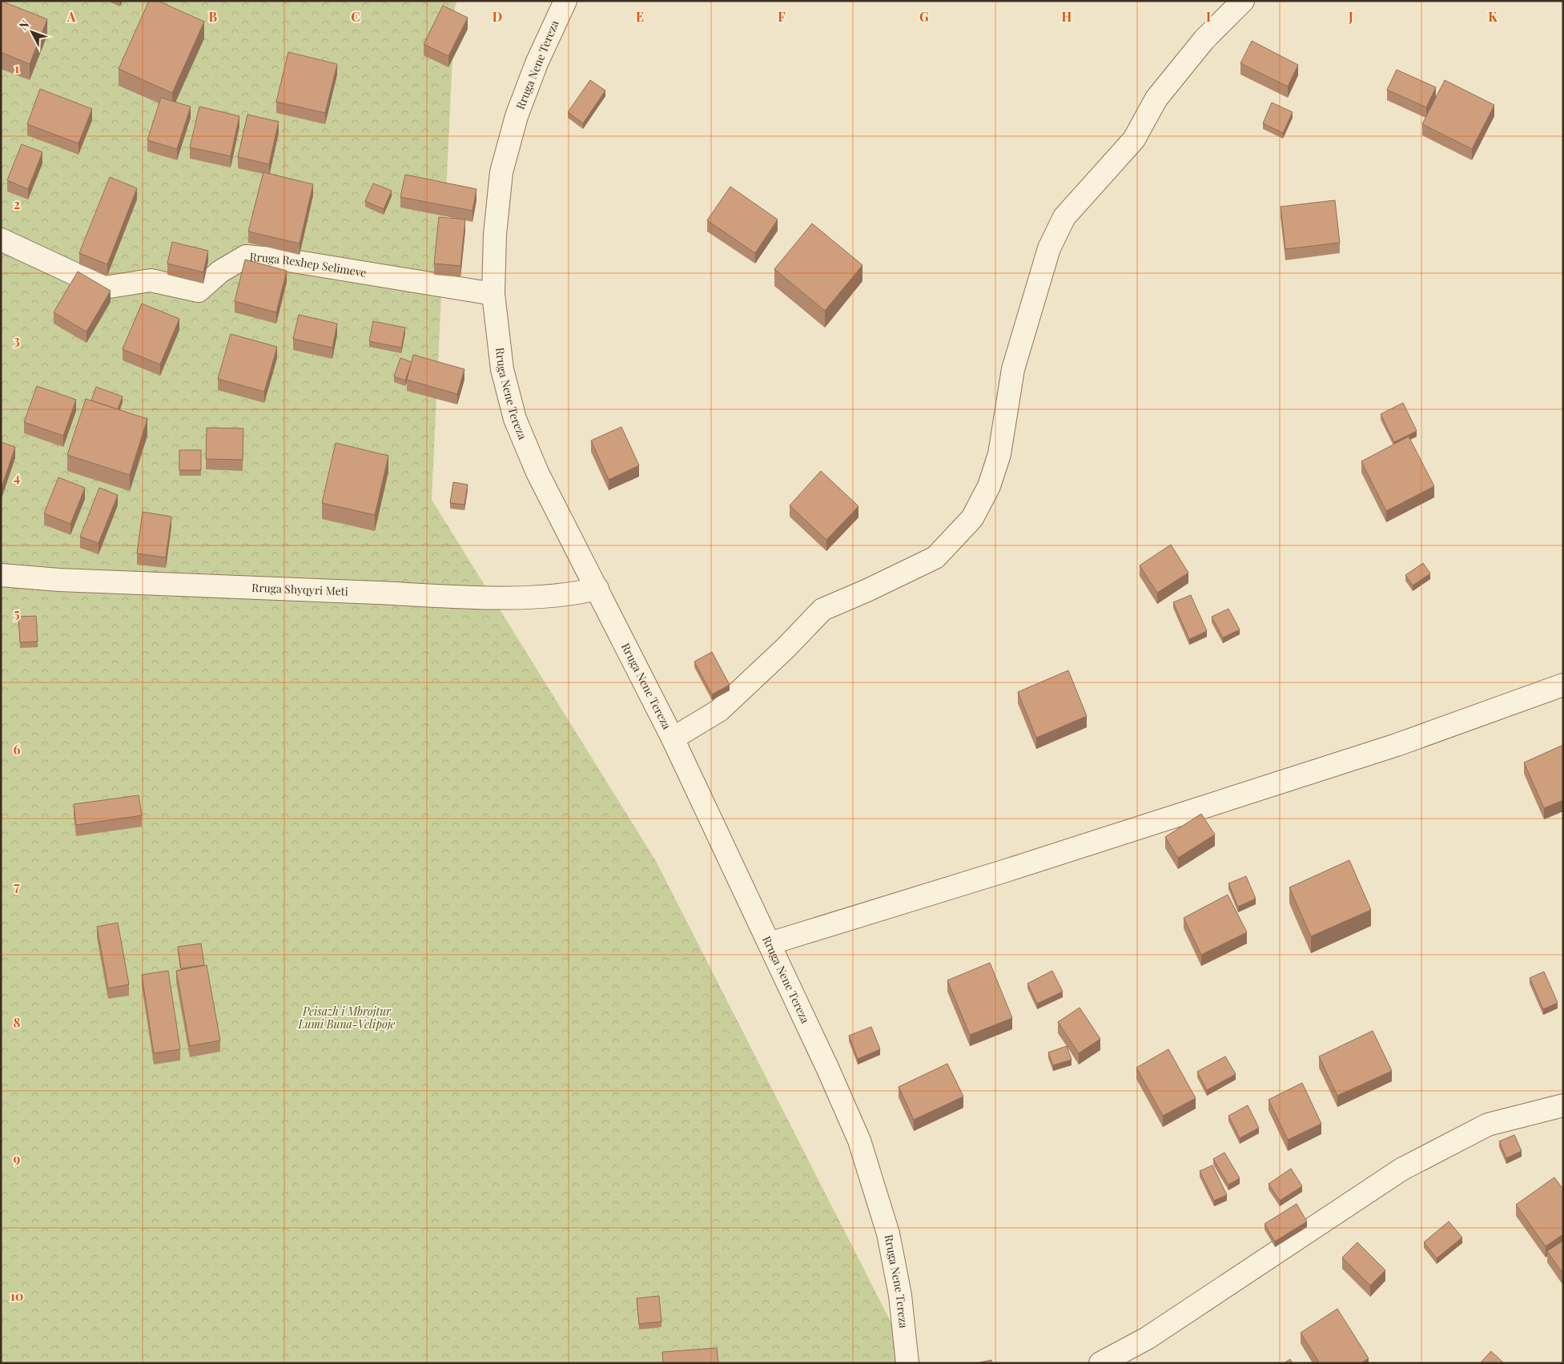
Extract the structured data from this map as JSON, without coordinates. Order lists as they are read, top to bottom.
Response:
{
  "streets": {
    "street": ["Rruga Nene Tereza", "Rruga Rexhep Selimeve", "Rruga Shyqyri Meti"]
  },
  "crossings": [
    ["Rruga Nene Tereza", "Rruga Rexhep Selimeve"],
    ["Rruga Nene Tereza", "Rruga Shyqyri Meti"]
  ],
  "parks": ["Peisazh i Mbrojtur Lumi Buna-Velipoje"],
  "north": "top left",
  "grid": {
    "columns": [
      "A",
      "B",
      "C",
      "D",
      "E",
      "F",
      "G",
      "H",
      "I",
      "J",
      "K"
    ],
    "rows": [
      "1",
      "2",
      "3",
      "4",
      "5",
      "6",
      "7",
      "8",
      "9",
      "10"
    ]
  }
}
